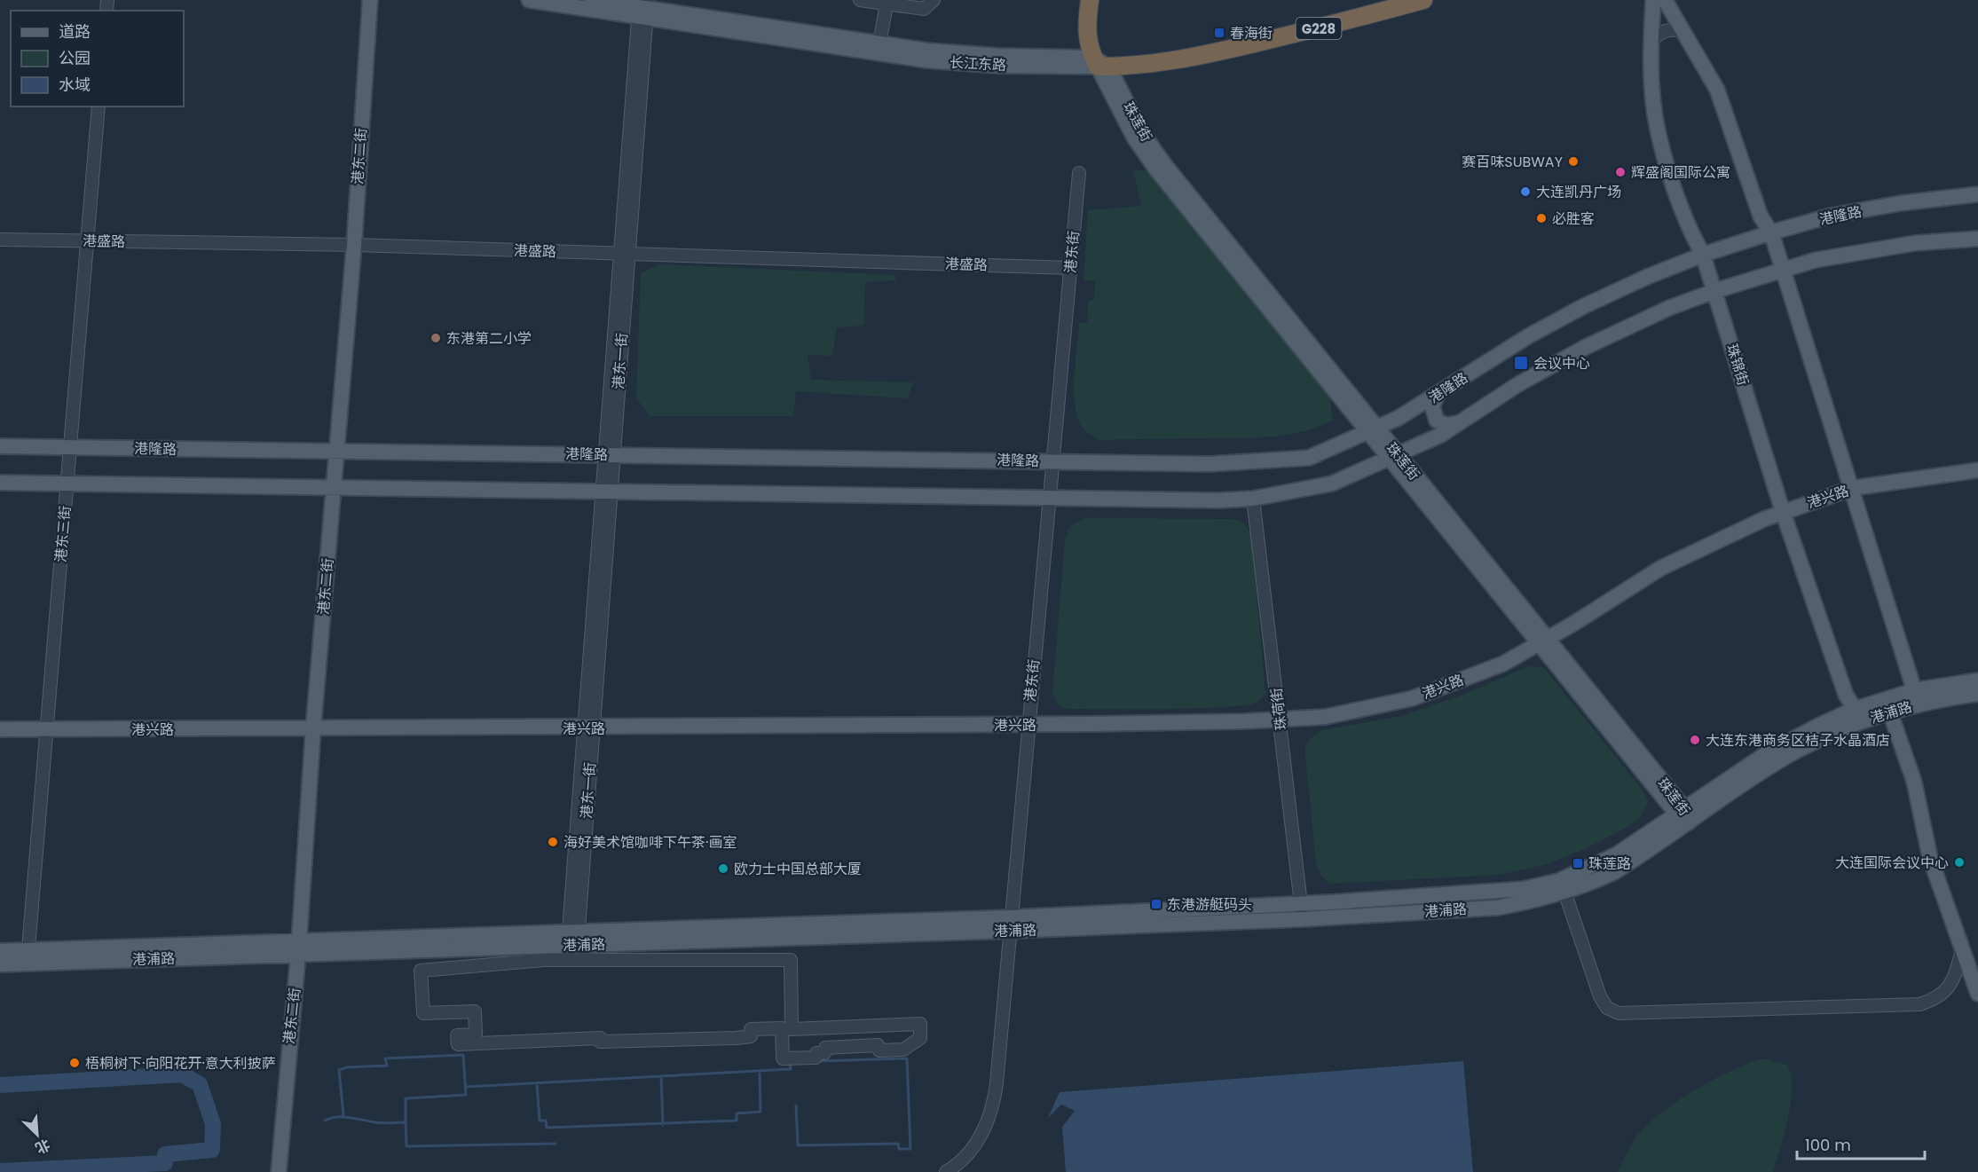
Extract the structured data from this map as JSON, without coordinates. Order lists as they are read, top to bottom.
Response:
{
  "streets": {
    "highway": ["G228", "长江东路"],
    "main road": [
      "珠莲街",
      "港东二街",
      "港隆路",
      "珠锦街",
      "港兴路",
      "港浦路"
    ],
    "street": [
      "港盛路",
      "港东街",
      "港东一街",
      "港东三街",
      "珠荷街"
    ]
  },
  "crossings": [
    ["长江东路", "珠莲街"],
    ["长江东路", "港东一街"],
    ["珠莲街", "港隆路"],
    ["珠莲街", "港兴路"],
    ["珠莲街", "港浦路"],
    ["港东二街", "港隆路"],
    ["港东二街", "港盛路"],
    ["港东二街", "港兴路"],
    ["港东二街", "港浦路"],
    ["港隆路", "港东街"],
    ["港隆路", "港东一街"],
    ["港隆路", "珠锦街"],
    ["港隆路", "港东三街"],
    ["港盛路", "港东街"],
    ["港盛路", "港东一街"],
    ["港盛路", "港东三街"],
    ["港东街", "港兴路"],
    ["港东街", "港浦路"],
    ["港东一街", "港兴路"],
    ["港东一街", "港浦路"],
    ["珠锦街", "港兴路"],
    ["珠锦街", "港浦路"],
    ["港兴路", "港东三街"],
    ["港兴路", "珠荷街"],
    ["港东三街", "港浦路"],
    ["珠荷街", "港浦路"]
  ],
  "places": {
    "transit": [
      "春海街",
      "会议中心",
      "珠莲路",
      "东港游艇码头"
    ],
    "other": [
      "赛百味SUBWAY",
      "辉盛阁国际公寓",
      "大连凯丹广场",
      "必胜客",
      "东港第二小学",
      "大连东港商务区桔子水晶酒店",
      "海好美术馆咖啡下午茶·画室",
      "大连国际会议中心",
      "欧力士中国总部大厦",
      "梧桐树下·向阳花开·意大利披萨"
    ]
  },
  "legend": ["道路", "公园", "水域"],
  "scale_bar": "100 m",
  "north": "bottom right"
}
